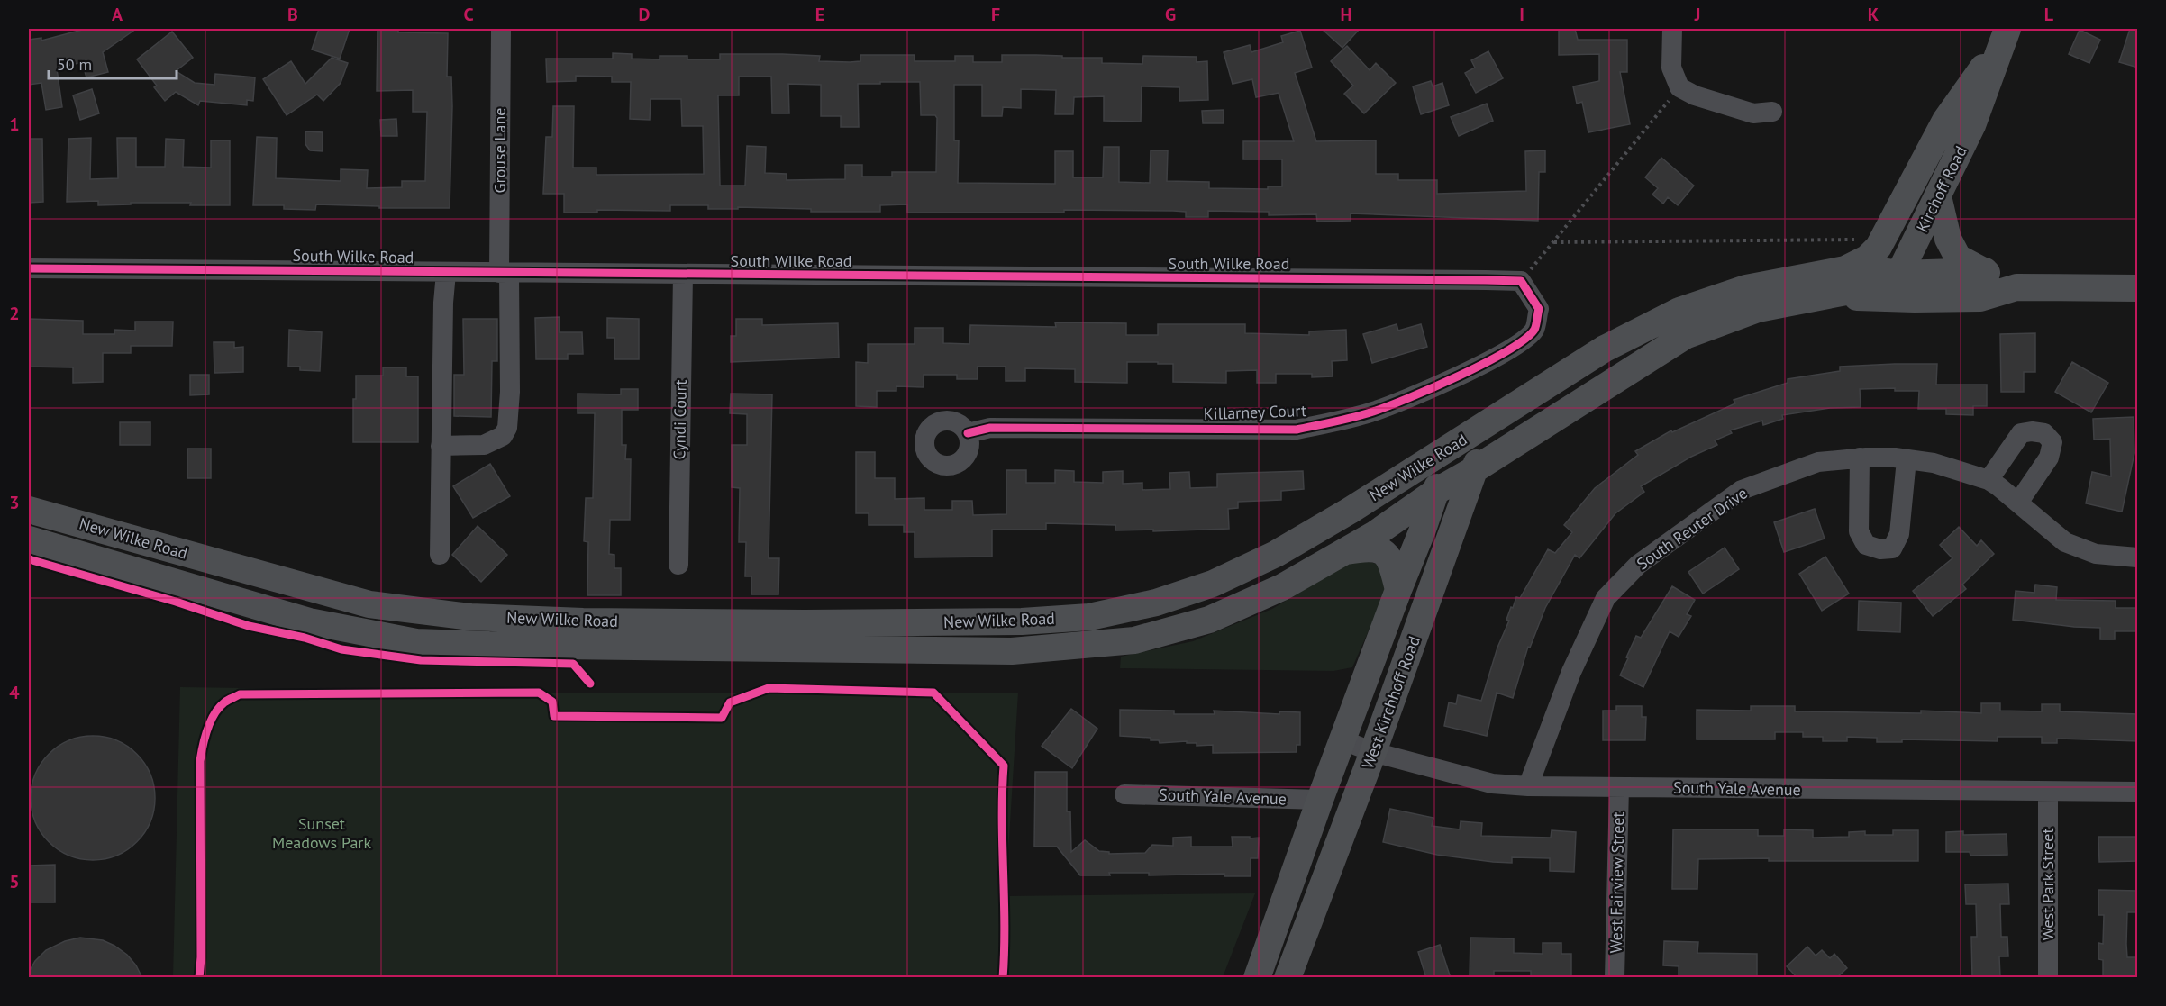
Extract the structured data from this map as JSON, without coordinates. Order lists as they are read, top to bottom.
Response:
{
  "streets": {
    "main road": ["Kirchoff Road", "New Wilke Road", "West Kirchhoff Road"],
    "street": [
      "Grouse Lane",
      "South Wilke Road",
      "Killarney Court",
      "Cyndi Court",
      "South Reuter Drive",
      "South Yale Avenue",
      "West Fairview Street",
      "West Park Street"
    ]
  },
  "crossings": [
    ["Grouse Lane", "South Wilke Road"],
    ["Kirchoff Road", "New Wilke Road"],
    ["South Wilke Road", "Killarney Court"],
    ["South Wilke Road", "Cyndi Court"],
    ["New Wilke Road", "West Kirchhoff Road"],
    ["South Reuter Drive", "South Yale Avenue"],
    ["West Kirchhoff Road", "South Yale Avenue"],
    ["South Yale Avenue", "West Fairview Street"],
    ["South Yale Avenue", "West Park Street"]
  ],
  "parks": ["Sunset Meadows Park"],
  "scale_bar": "50 m",
  "grid": {
    "columns": [
      "A",
      "B",
      "C",
      "D",
      "E",
      "F",
      "G",
      "H",
      "I",
      "J",
      "K",
      "L"
    ],
    "rows": [
      "1",
      "2",
      "3",
      "4",
      "5"
    ]
  }
}
